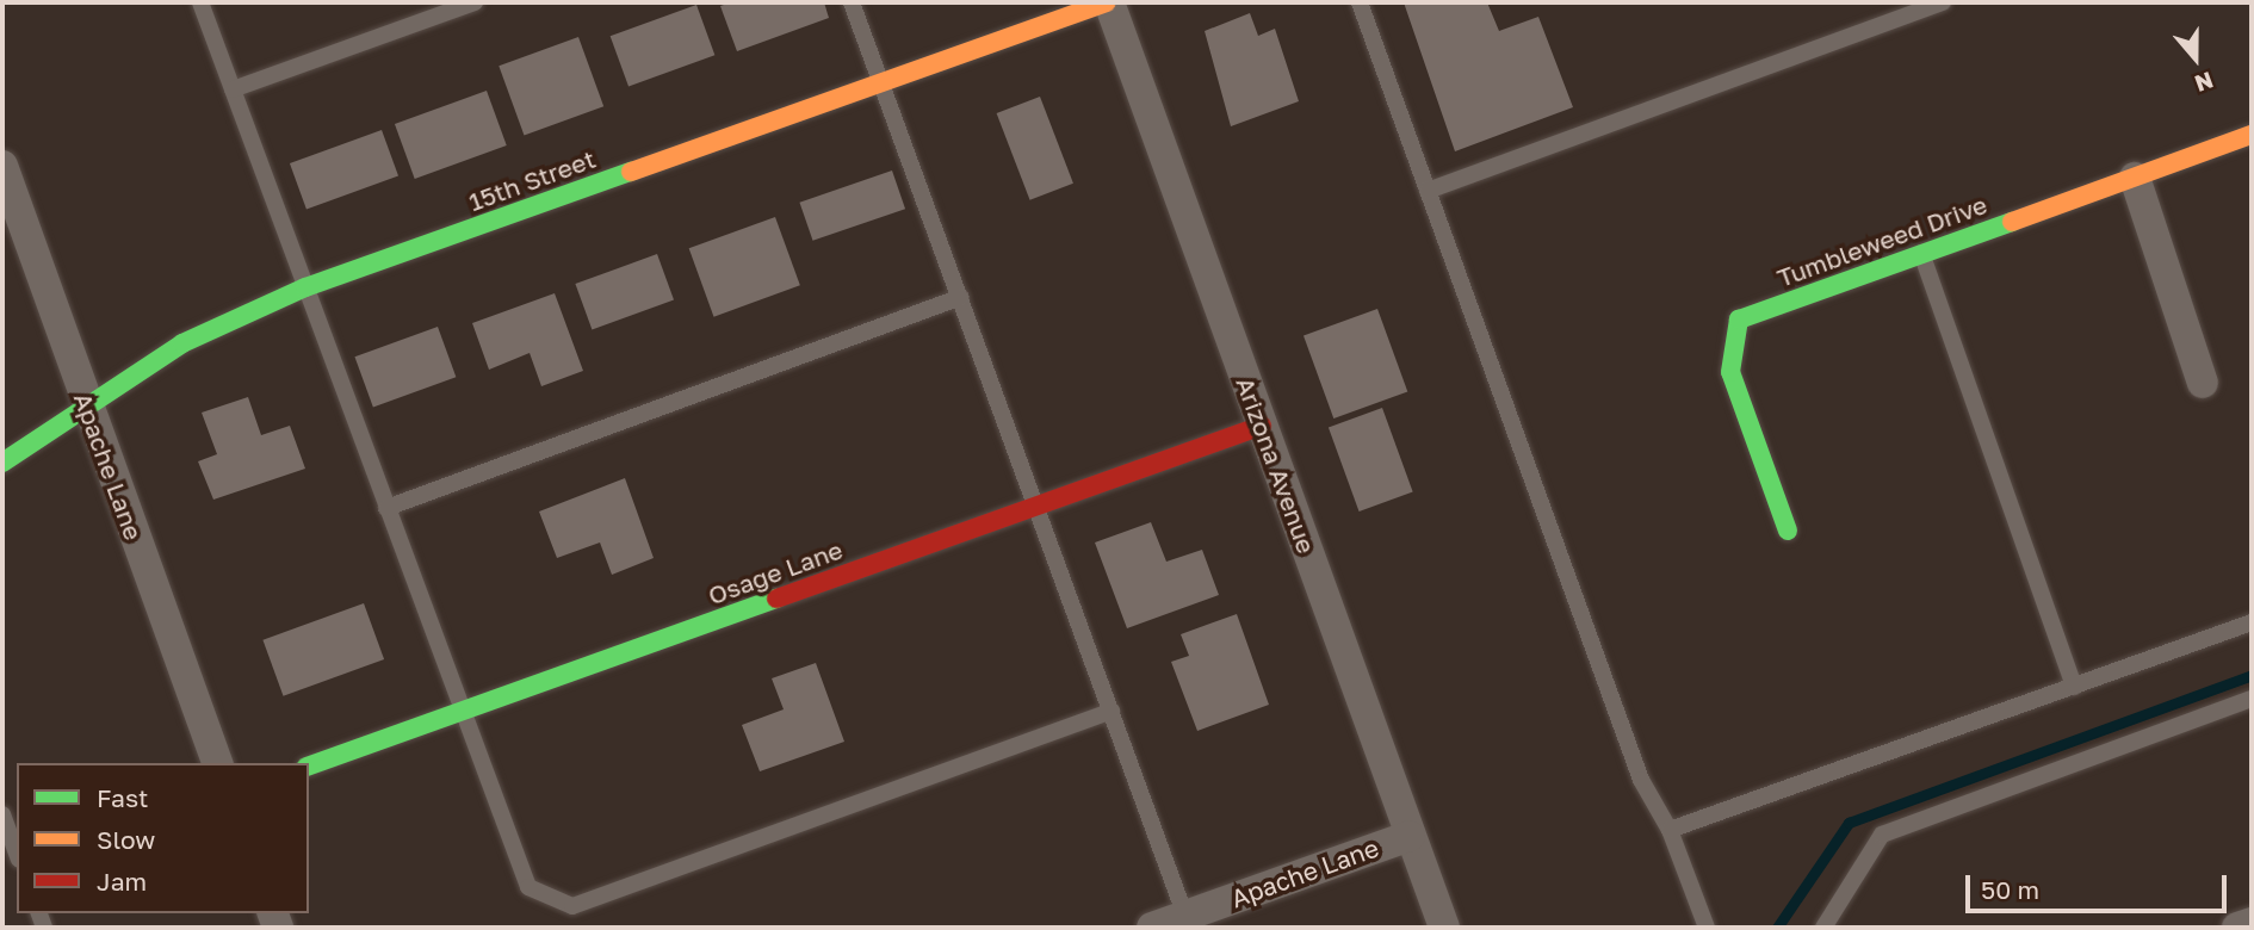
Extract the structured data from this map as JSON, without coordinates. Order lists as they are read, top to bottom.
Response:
{
  "streets": {
    "street": [
      "15th Street",
      "Tumbleweed Drive",
      "Arizona Avenue",
      "Apache Lane",
      "Osage Lane"
    ]
  },
  "crossings": [
    ["15th Street", "Arizona Avenue"],
    ["15th Street", "Apache Lane"],
    ["Arizona Avenue", "Apache Lane"],
    ["Arizona Avenue", "Osage Lane"]
  ],
  "legend": ["Fast", "Slow", "Jam"],
  "scale_bar": "50 m",
  "north": "bottom"
}
